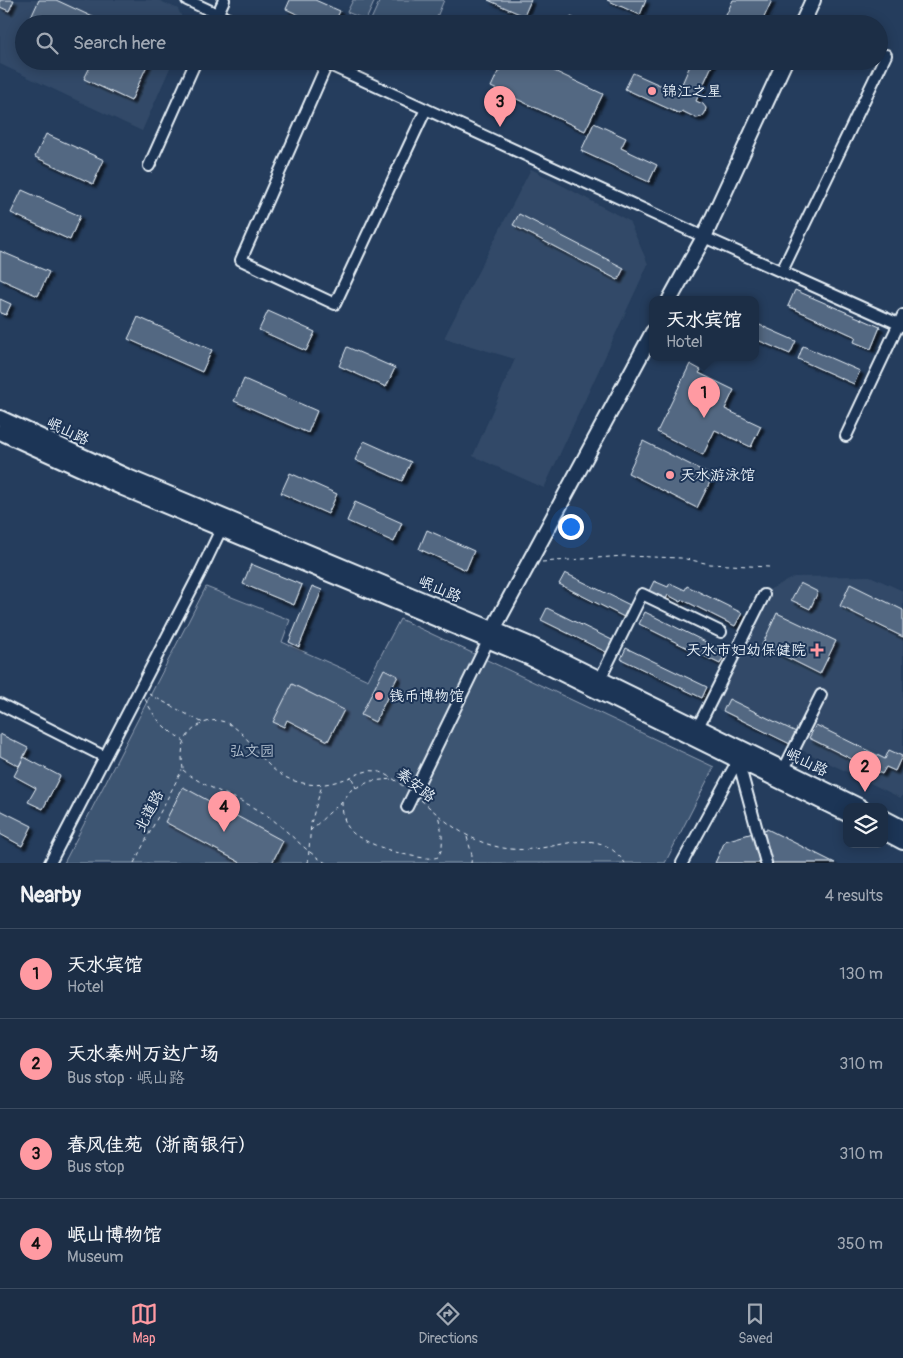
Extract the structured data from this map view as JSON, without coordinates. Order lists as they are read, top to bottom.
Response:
{
  "streets": {
    "main road": ["岷山路"],
    "path": ["秦安路", "北道路"]
  },
  "parks": ["弘文园"],
  "places": {
    "other": ["锦江之星", "天水游泳馆", "钱币博物馆"],
    "health": ["天水市妇幼保健院"]
  },
  "page": {
    "search": "Search here",
    "pins": [
      "3",
      "1",
      "2",
      "4"
    ],
    "popup": ["天水宾馆", "Hotel"],
    "heading": ["Nearby", "4 results"],
    "list": [
      {
        "mark": "1",
        "name": "天水宾馆",
        "note": "Hotel",
        "value": "130 m"
      },
      {
        "mark": "2",
        "name": "天水秦州万达广场",
        "note": "Bus stop · 岷山路",
        "value": "310 m"
      },
      {
        "mark": "3",
        "name": "春风佳苑（浙商银行）",
        "note": "Bus stop",
        "value": "310 m"
      },
      {
        "mark": "4",
        "name": "岷山博物馆",
        "note": "Museum",
        "value": "350 m"
      }
    ],
    "nav": ["Map", "Directions", "Saved"]
  }
}
